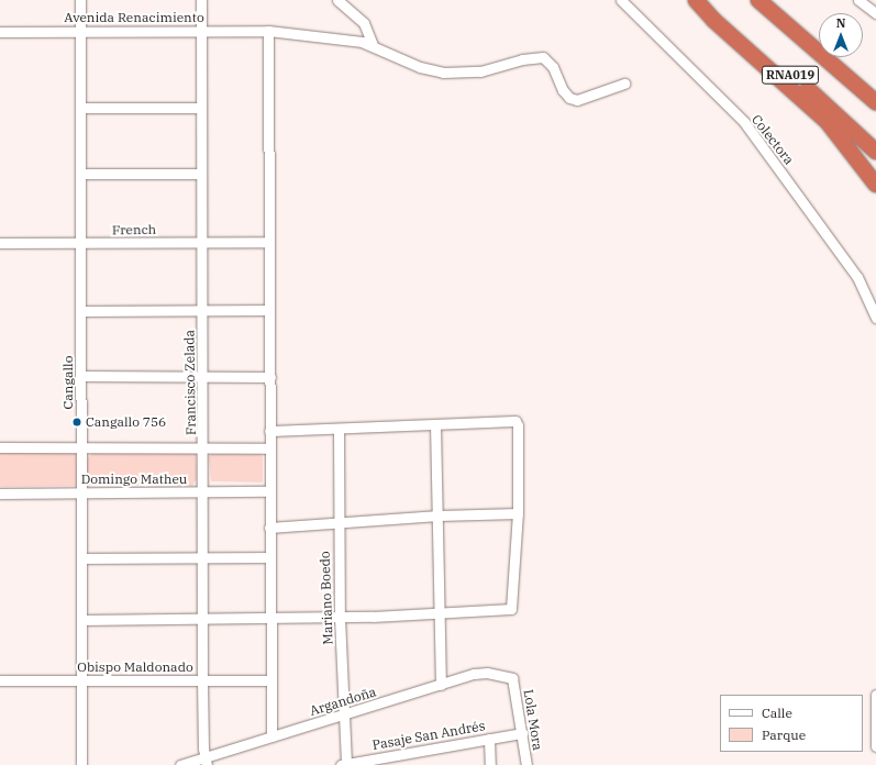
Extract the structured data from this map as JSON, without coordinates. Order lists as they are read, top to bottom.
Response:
{
  "streets": {
    "highway": ["RNA019"],
    "street": [
      "Avenida Renacimiento",
      "Colectora",
      "French",
      "Cangallo",
      "Francisco Zelada",
      "Domingo Matheu",
      "Mariano Boedo",
      "Obispo Maldonado",
      "Argandoña",
      "Lola Mora",
      "Pasaje San Andrés"
    ]
  },
  "crossings": [
    ["Avenida Renacimiento", "Cangallo"],
    ["Avenida Renacimiento", "Francisco Zelada"],
    ["French", "Cangallo"],
    ["French", "Francisco Zelada"],
    ["Cangallo", "Domingo Matheu"],
    ["Cangallo", "Obispo Maldonado"],
    ["Francisco Zelada", "Domingo Matheu"],
    ["Francisco Zelada", "Obispo Maldonado"],
    ["Francisco Zelada", "Argandoña"],
    ["Mariano Boedo", "Argandoña"],
    ["Mariano Boedo", "Pasaje San Andrés"],
    ["Argandoña", "Lola Mora"],
    ["Lola Mora", "Pasaje San Andrés"]
  ],
  "places": ["Cangallo 756"],
  "legend": ["Calle", "Parque"],
  "north": "top"
}
